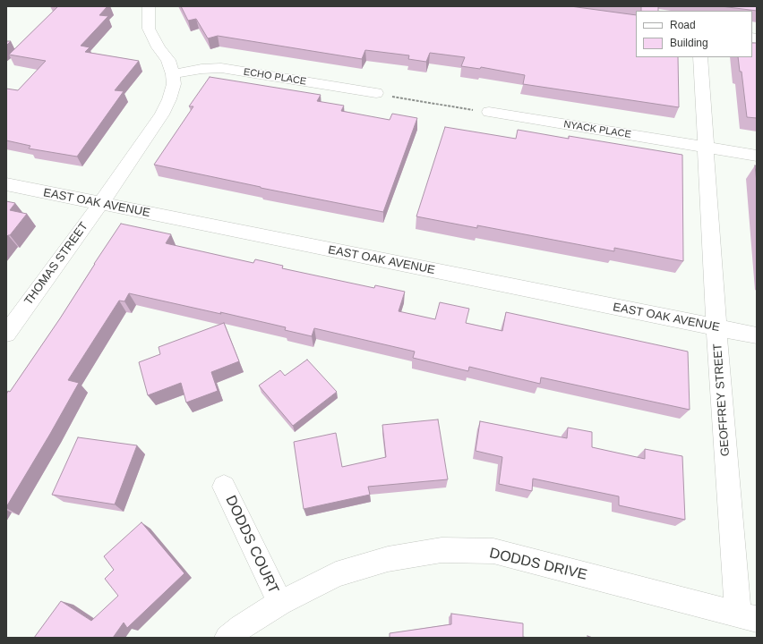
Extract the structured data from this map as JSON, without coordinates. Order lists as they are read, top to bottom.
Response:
{
  "streets": {
    "street": [
      "ECHO PLACE",
      "NYACK PLACE",
      "EAST OAK AVENUE",
      "THOMAS STREET",
      "GEOFFREY STREET",
      "DODDS COURT",
      "DODDS DRIVE"
    ]
  },
  "crossings": [
    ["ECHO PLACE", "THOMAS STREET"],
    ["NYACK PLACE", "GEOFFREY STREET"],
    ["EAST OAK AVENUE", "THOMAS STREET"],
    ["EAST OAK AVENUE", "GEOFFREY STREET"],
    ["GEOFFREY STREET", "DODDS DRIVE"],
    ["DODDS COURT", "DODDS DRIVE"]
  ],
  "legend": ["Road", "Building"]
}
